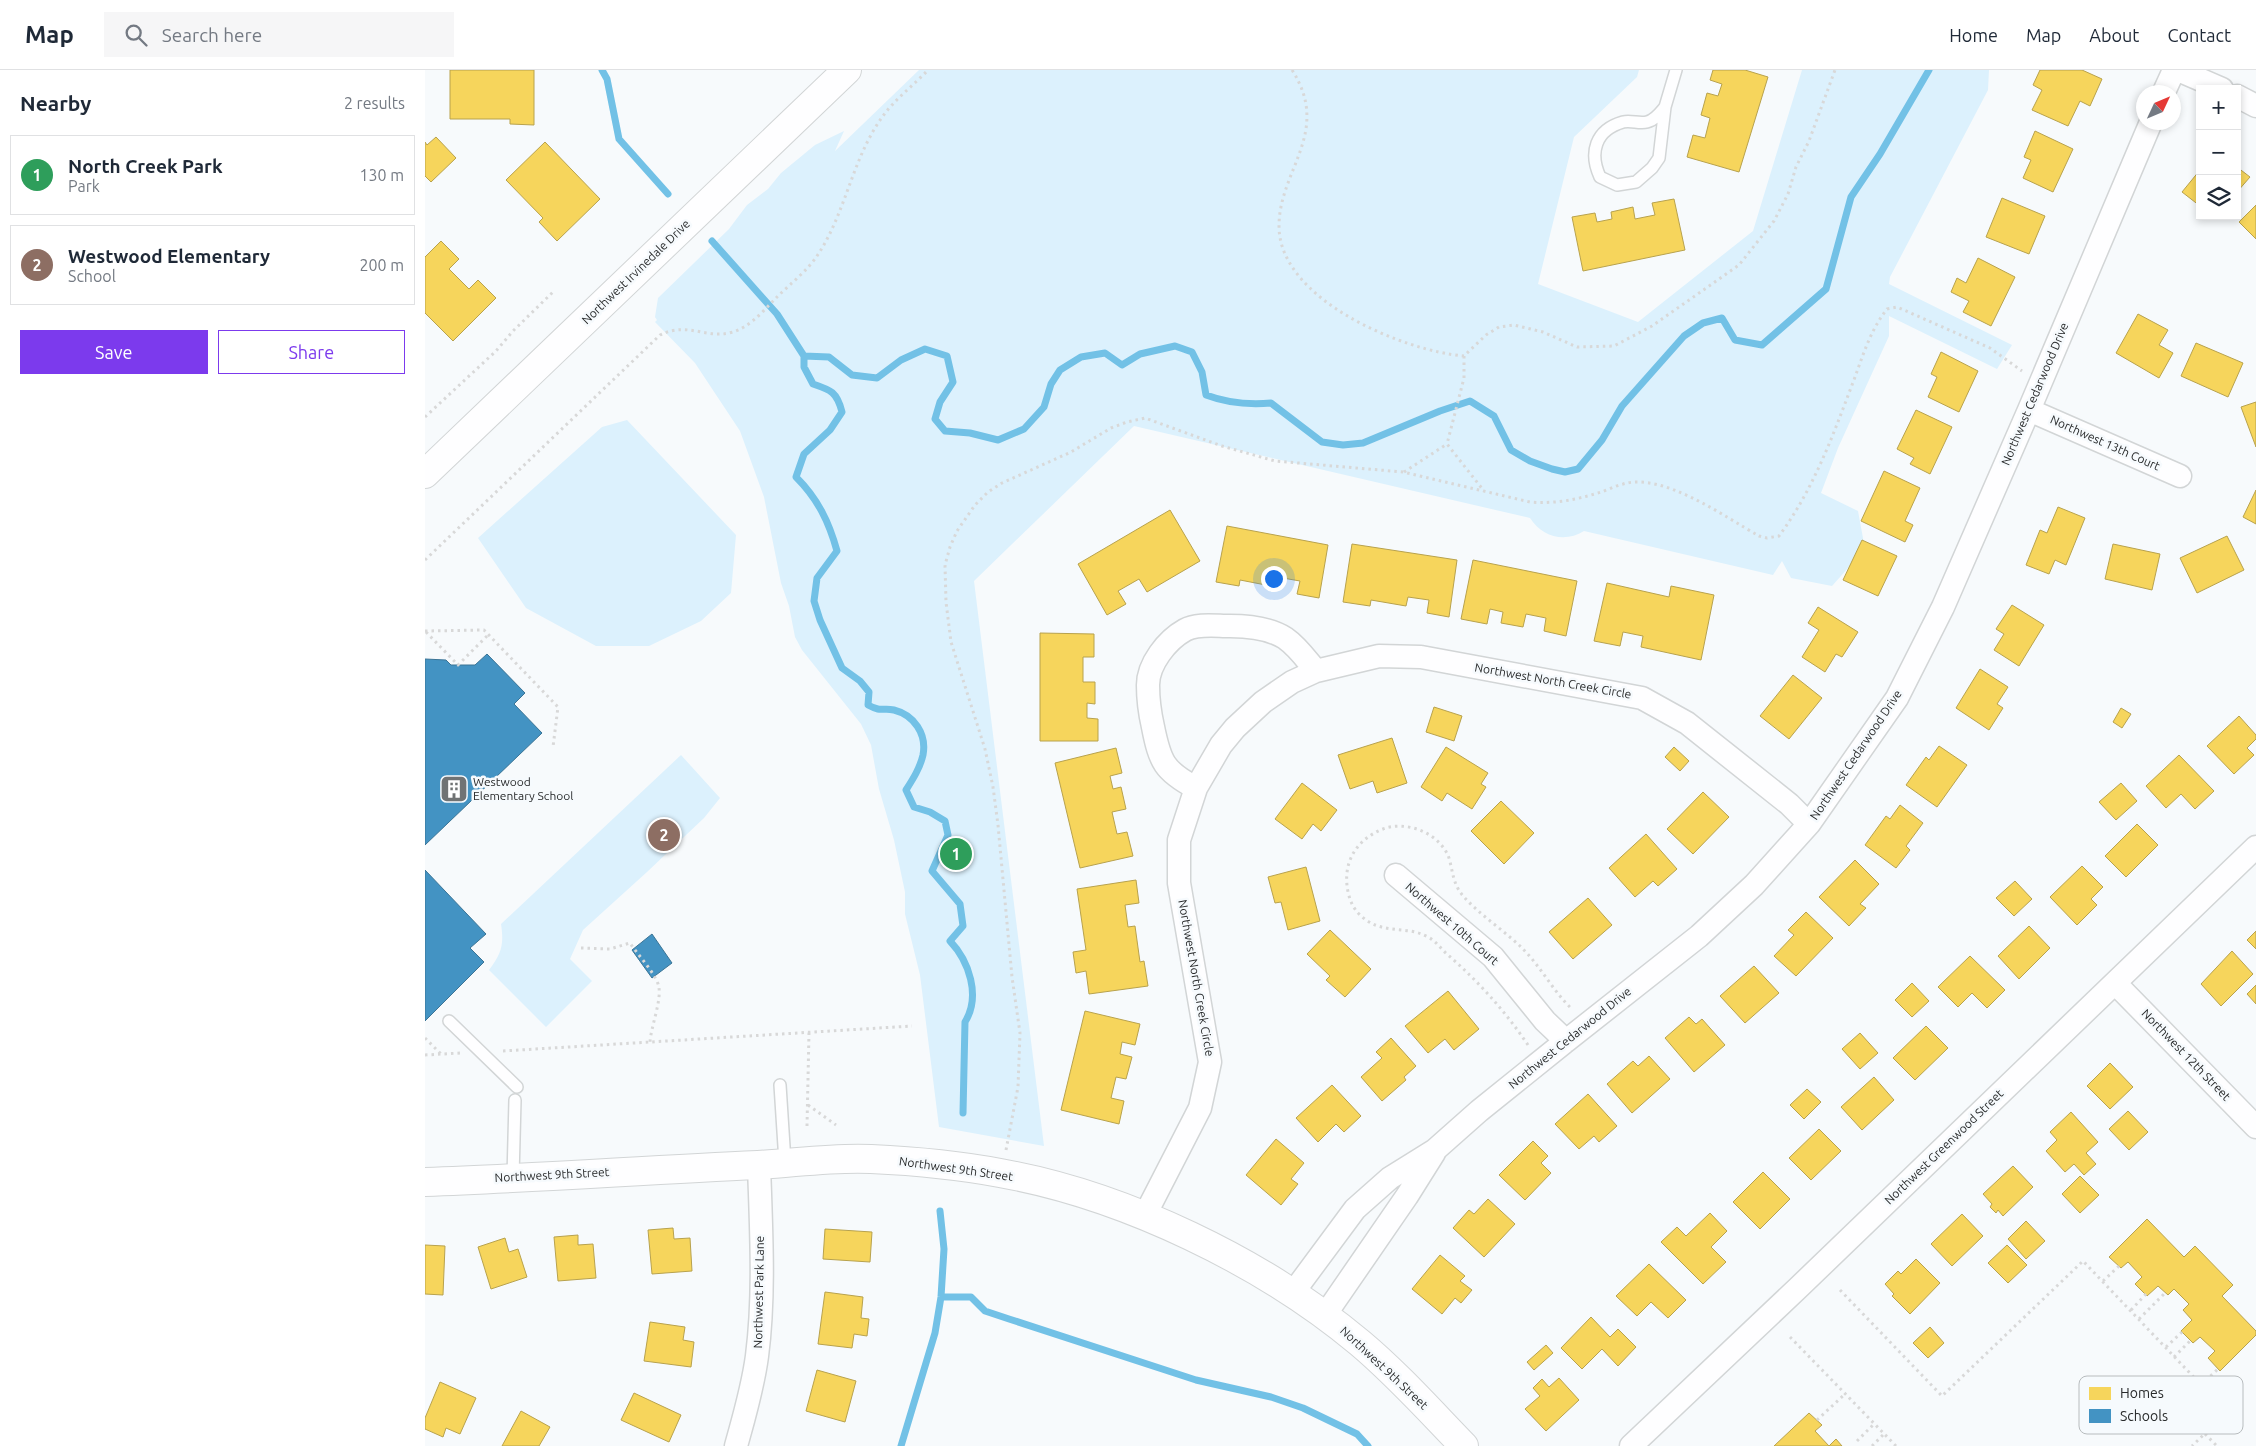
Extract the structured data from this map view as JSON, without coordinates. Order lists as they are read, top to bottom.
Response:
{
  "streets": {
    "street": [
      "Northwest Irvinedale Drive",
      "Northwest Cedarwood Drive",
      "Northwest 13th Court",
      "Northwest North Creek Circle",
      "Northwest 10th Court",
      "Northwest 12th Street",
      "Northwest Greenwood Street",
      "Northwest 9th Street",
      "Northwest Park Lane"
    ]
  },
  "crossings": [
    ["Northwest Cedarwood Drive", "Northwest 13th Court"],
    ["Northwest Cedarwood Drive", "Northwest North Creek Circle"],
    ["Northwest Cedarwood Drive", "Northwest 10th Court"],
    ["Northwest Cedarwood Drive", "Northwest 9th Street"],
    ["Northwest North Creek Circle", "Northwest 9th Street"],
    ["Northwest 12th Street", "Northwest Greenwood Street"],
    ["Northwest 9th Street", "Northwest Park Lane"]
  ],
  "places": {
    "building": ["Westwood Elementary School"]
  },
  "legend": ["Homes", "Schools"],
  "north": "top right",
  "page": {
    "header": "Map",
    "search": "Search here",
    "nav": [
      "Home",
      "Map",
      "About",
      "Contact"
    ],
    "heading": ["Nearby", "2 results"],
    "map_buttons": ["+", "−"],
    "list": [
      {
        "mark": "1",
        "name": "North Creek Park",
        "note": "Park",
        "value": "130 m"
      },
      {
        "mark": "2",
        "name": "Westwood Elementary",
        "note": "School",
        "value": "200 m"
      }
    ],
    "buttons": ["Save", "Share"],
    "pins": ["2", "1"]
  }
}
